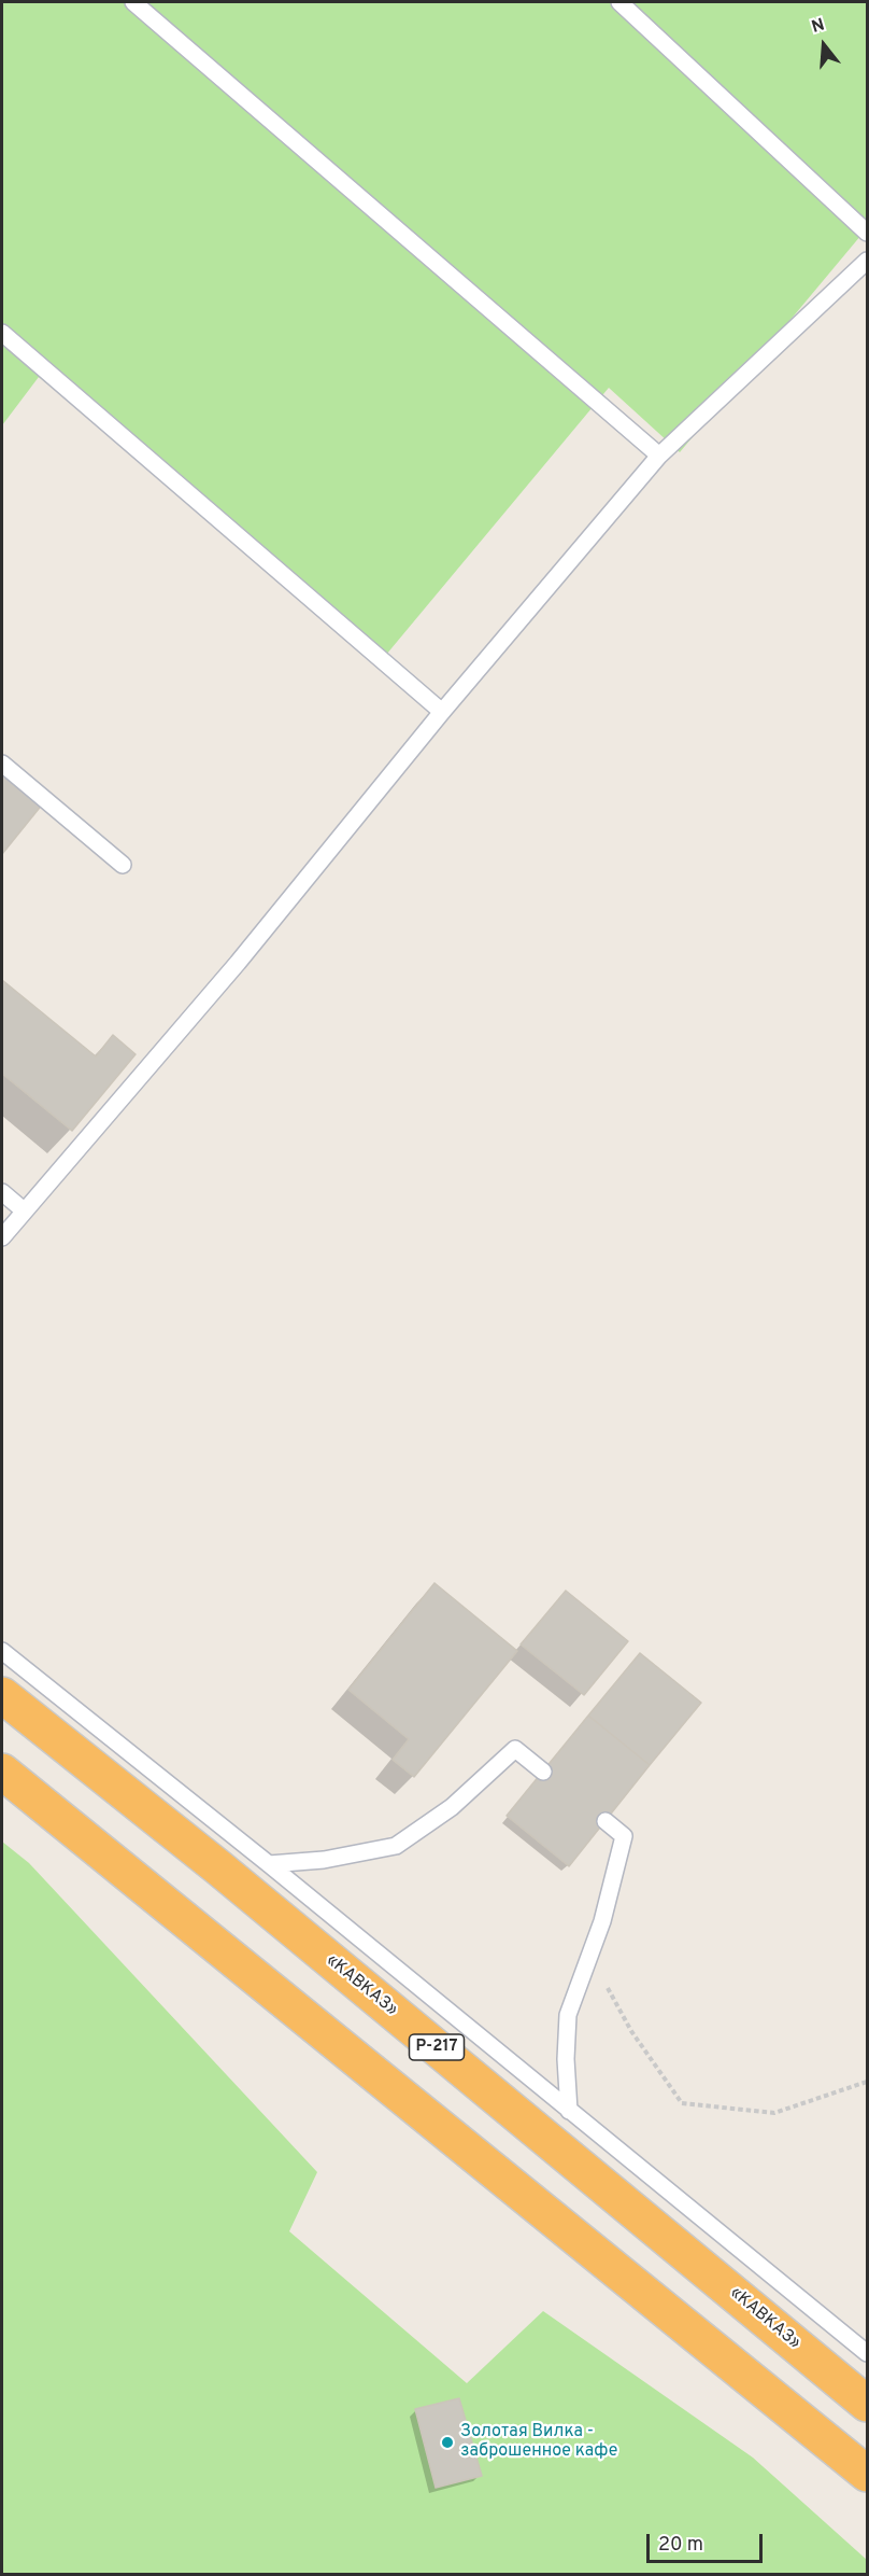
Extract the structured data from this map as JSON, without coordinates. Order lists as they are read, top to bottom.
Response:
{
  "streets": {
    "highway": ["«КАВКАЗ»", "Р-217"]
  },
  "places": ["Золотая Вилка - заброшенное кафе"],
  "scale_bar": "20 m",
  "north": "top"
}
